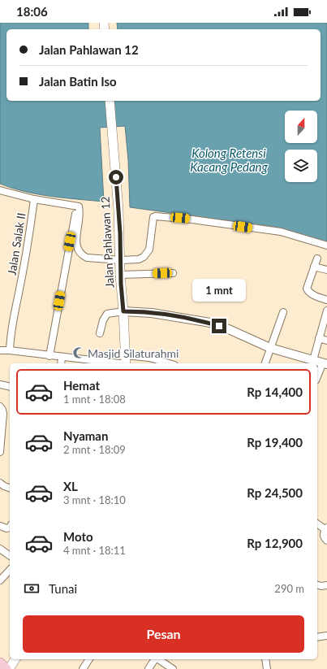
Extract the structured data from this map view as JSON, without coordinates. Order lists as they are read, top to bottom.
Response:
{
  "streets": {
    "main road": ["Jalan Pahlawan 12"],
    "street": ["Jalan Salak II"]
  },
  "water": ["Kolong Retensi Kacang Pedang"],
  "places": {
    "mosque": ["Masjid Silaturahmi"]
  },
  "north": "top",
  "page": {
    "status": "18:06",
    "banner": ["Jalan Pahlawan 12", "Jalan Batin Iso"],
    "bubble": "1 mnt",
    "list": [
      {
        "name": "Hemat",
        "note": "1 mnt · 18:08",
        "value": "Rp 14,400"
      },
      {
        "name": "Nyaman",
        "note": "2 mnt · 18:09",
        "value": "Rp 19,400"
      },
      {
        "name": "XL",
        "note": "3 mnt · 18:10",
        "value": "Rp 24,500"
      },
      {
        "name": "Moto",
        "note": "4 mnt · 18:11",
        "value": "Rp 12,900"
      }
    ],
    "pay": ["Tunai", "290 m"],
    "buttons": "Pesan"
  }
}
